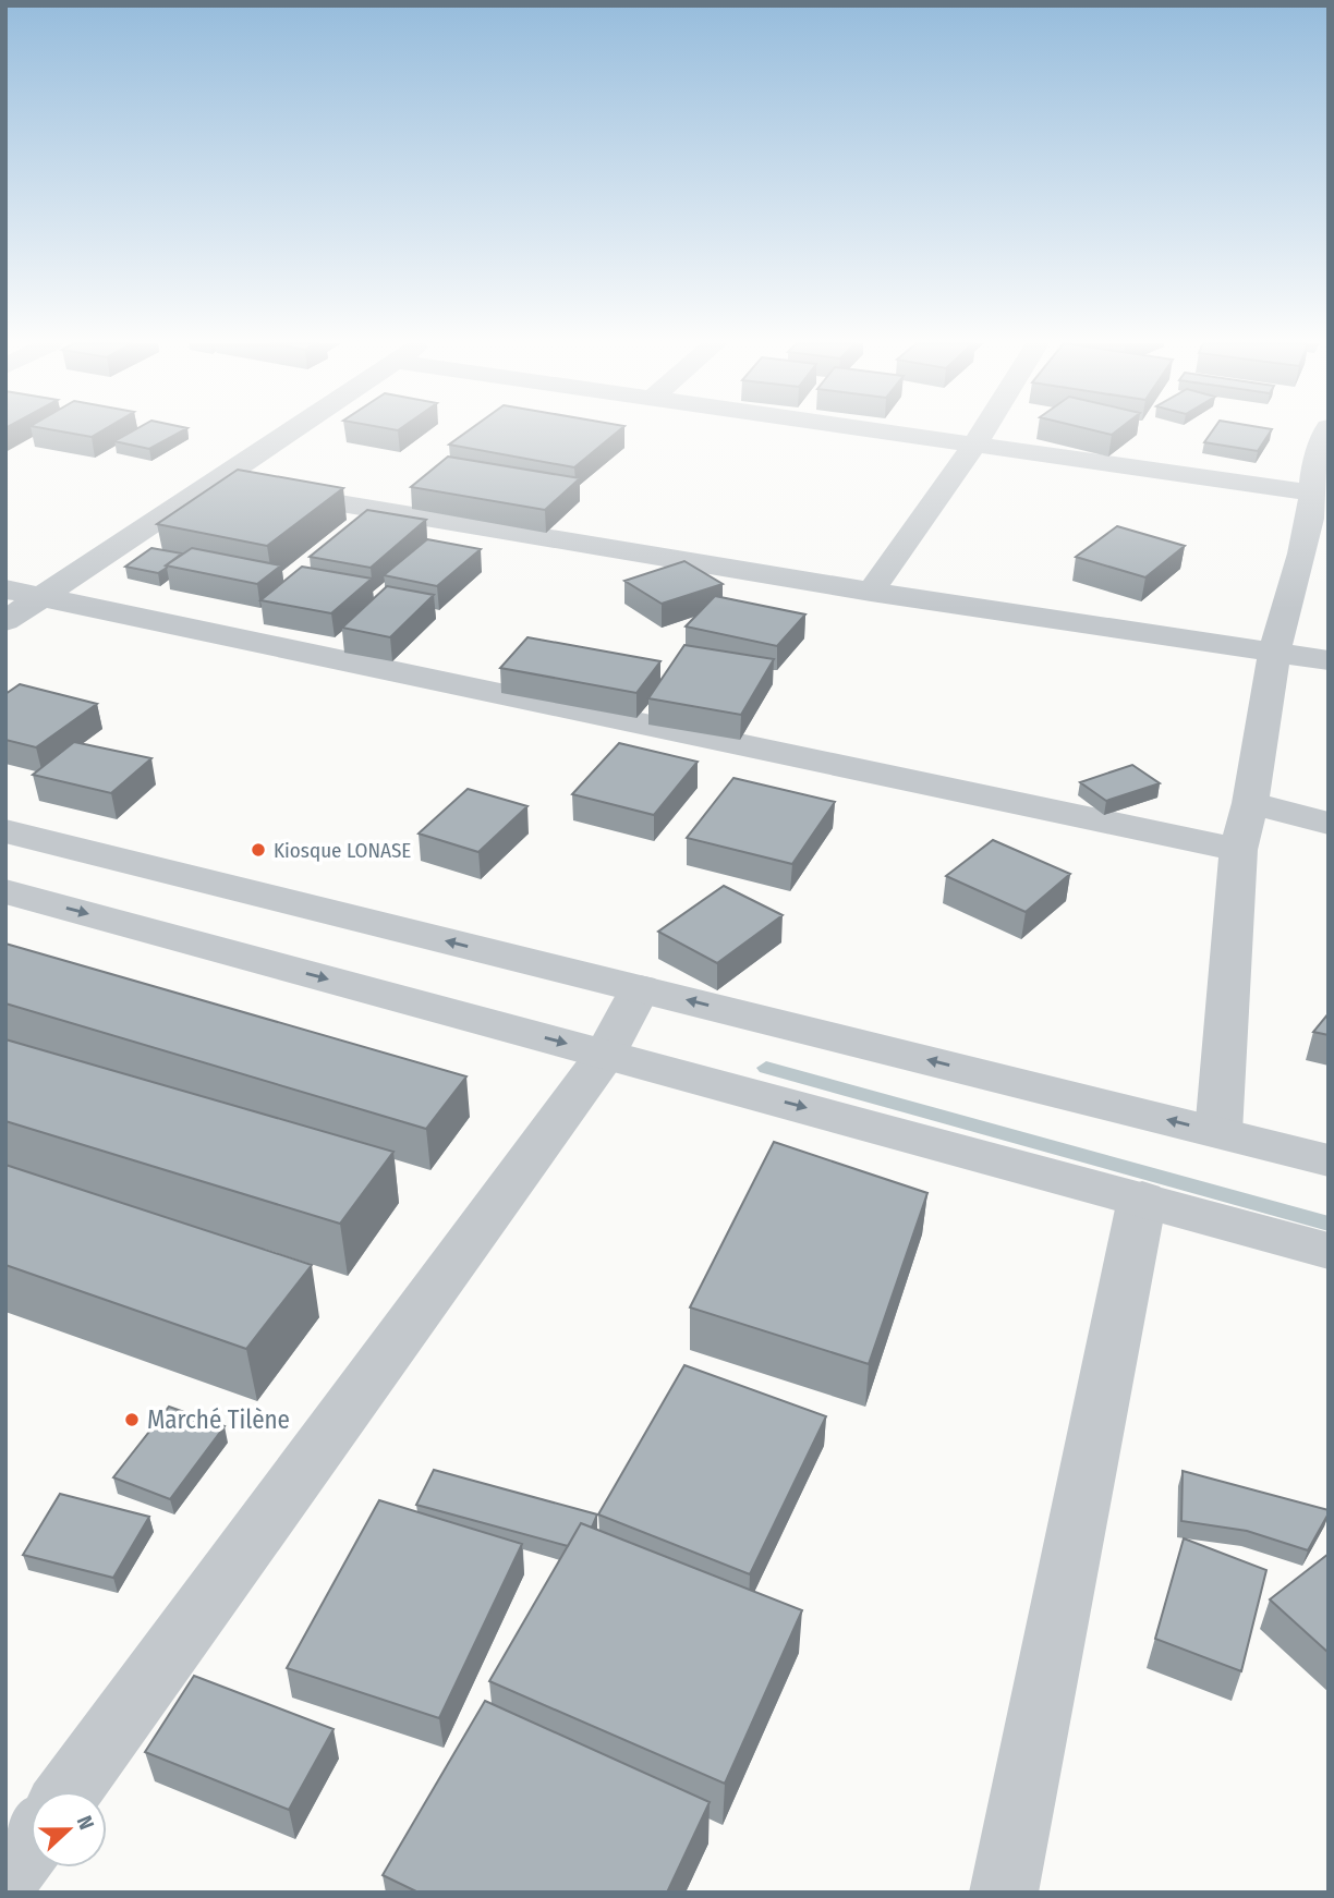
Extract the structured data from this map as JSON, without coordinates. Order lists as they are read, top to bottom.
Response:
{
  "places": ["Kiosque LONASE", "Marché Tilène"],
  "north": "right"
}
